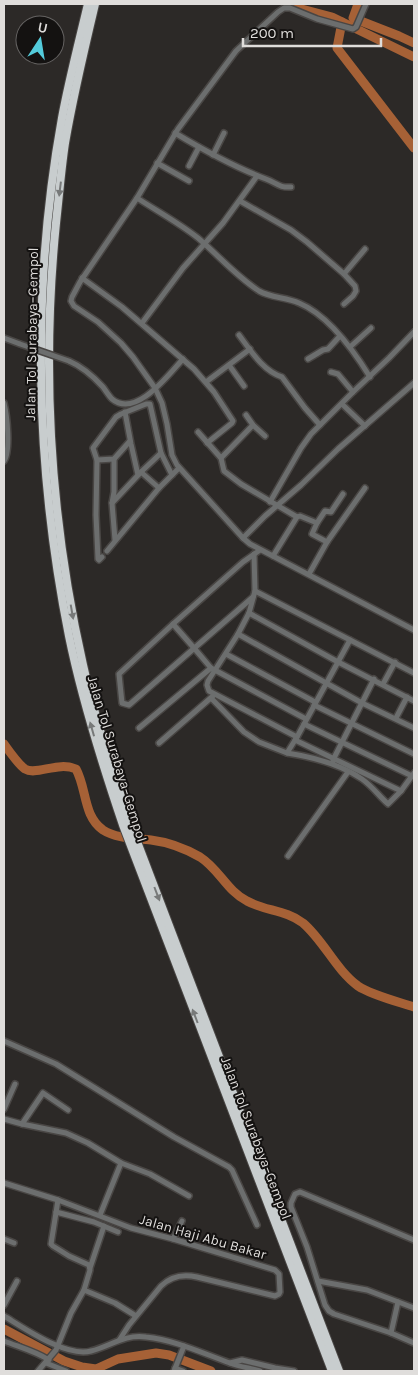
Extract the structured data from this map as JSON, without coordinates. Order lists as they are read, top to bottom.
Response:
{
  "streets": {
    "highway": ["Jalan Tol Surabaya–Gempol"],
    "street": ["Jalan Haji Abu Bakar"]
  },
  "scale_bar": "200 m",
  "north": "top"
}
